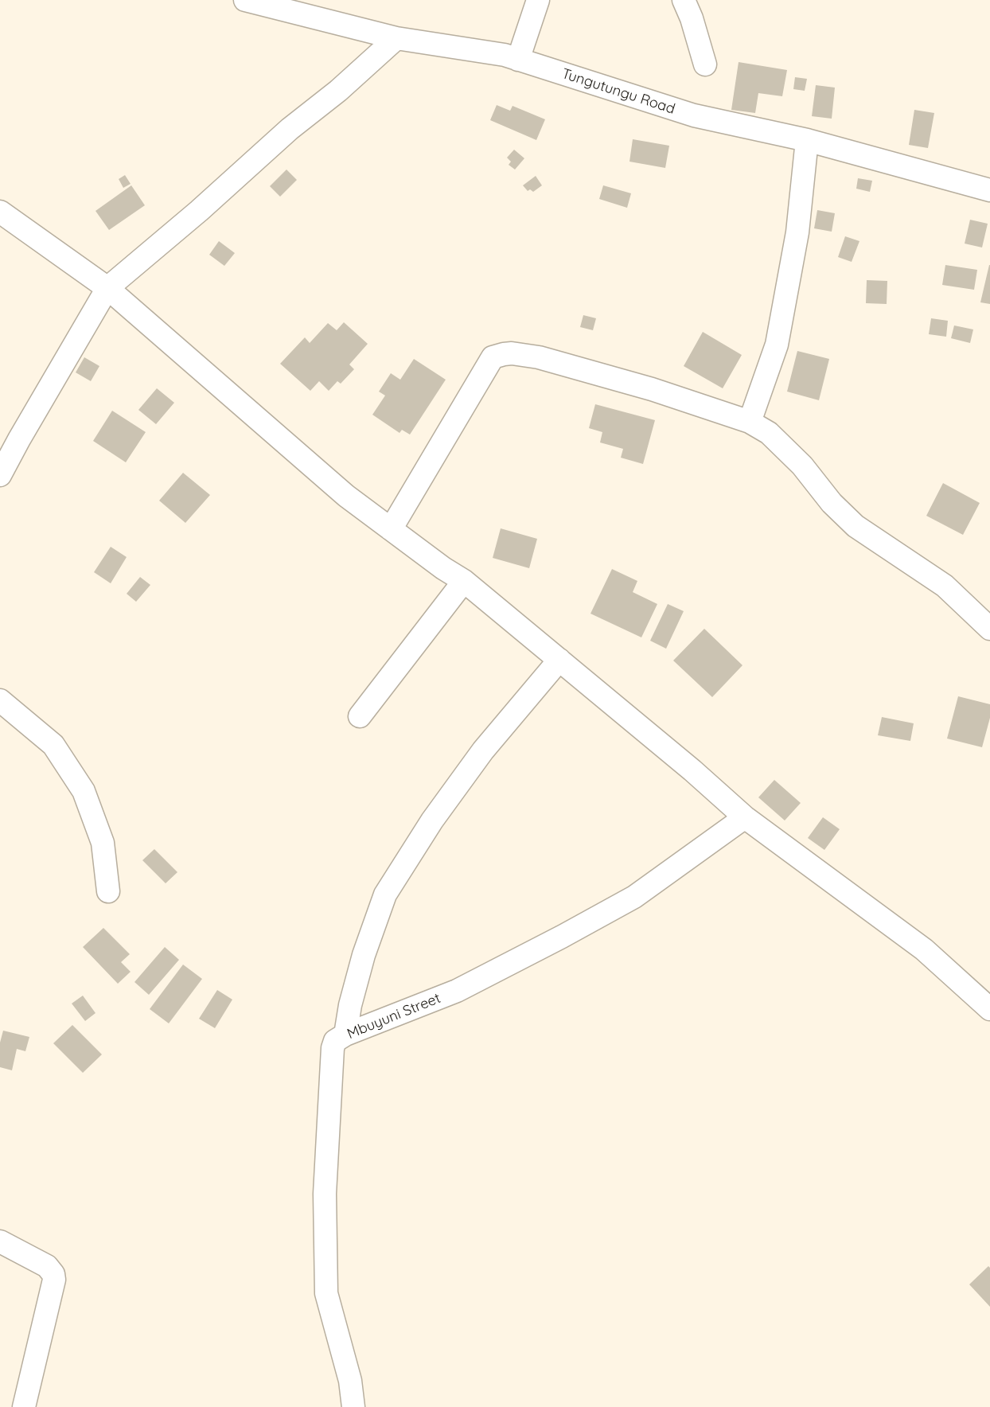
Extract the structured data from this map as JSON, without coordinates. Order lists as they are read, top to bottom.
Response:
{
  "streets": {
    "street": ["Tungutungu Road", "Mbuyuni Street"]
  }
}
